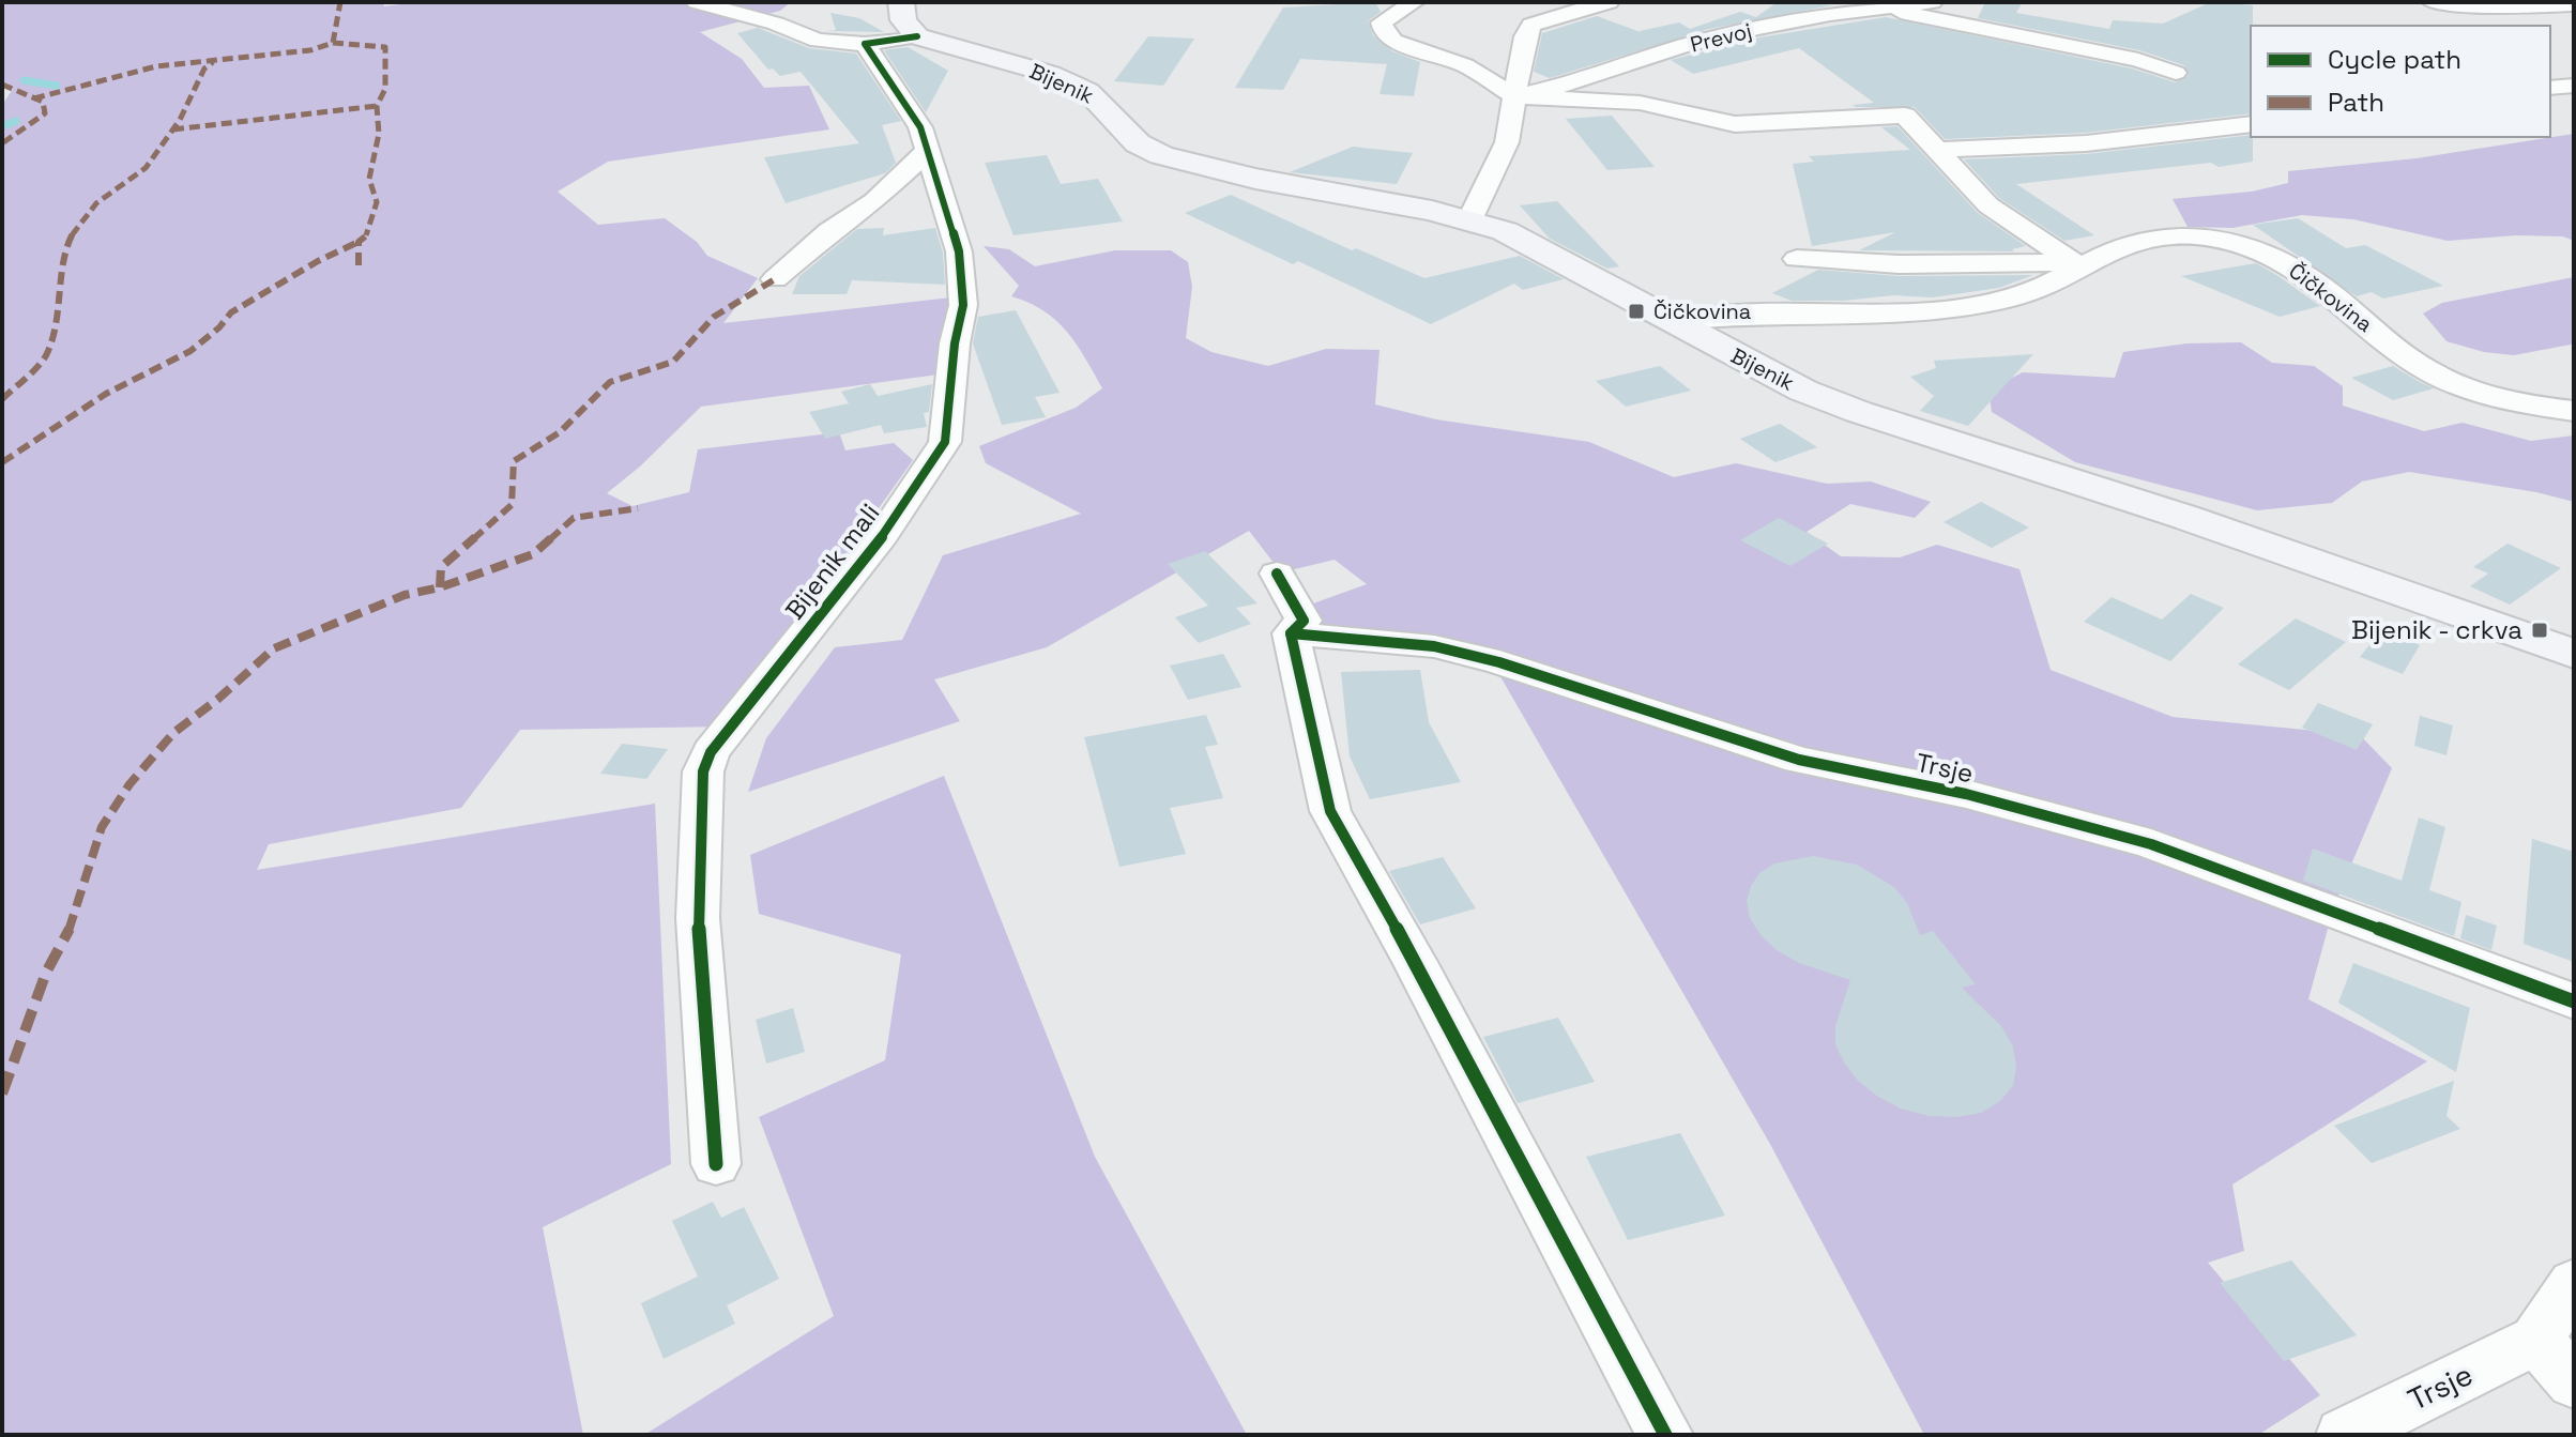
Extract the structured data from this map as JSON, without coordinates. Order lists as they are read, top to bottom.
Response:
{
  "streets": {
    "main road": ["Bijenik"],
    "street": [
      "Prevoj",
      "Čičkovina",
      "Bijenik mali",
      "Trsje"
    ]
  },
  "crossings": [
    ["Bijenik", "Čičkovina"]
  ],
  "places": {
    "transit": ["Čičkovina", "Bijenik - crkva"]
  },
  "legend": ["Cycle path", "Path"]
}
